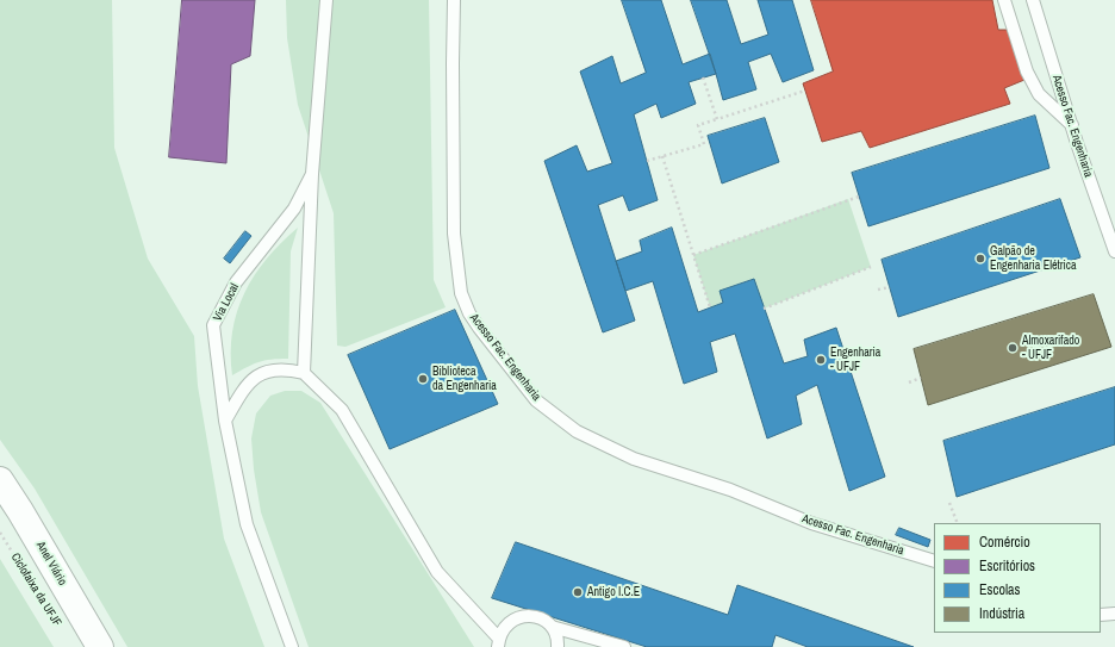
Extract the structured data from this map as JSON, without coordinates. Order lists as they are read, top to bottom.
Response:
{
  "streets": {
    "main road": ["Anel Viário"],
    "lane": ["Acesso Fac. Engenharia", "Via Local"],
    "path": ["Ciclofaixa da UFJF"]
  },
  "places": [
    "Galpão de Engenharia Elétrica",
    "Almoxarifado - UFJF",
    "Engenharia - UFJF",
    "Biblioteca da Engenharia",
    "Antigo I.C.E"
  ],
  "legend": [
    "Comércio",
    "Escritórios",
    "Escolas",
    "Indústria"
  ]
}
